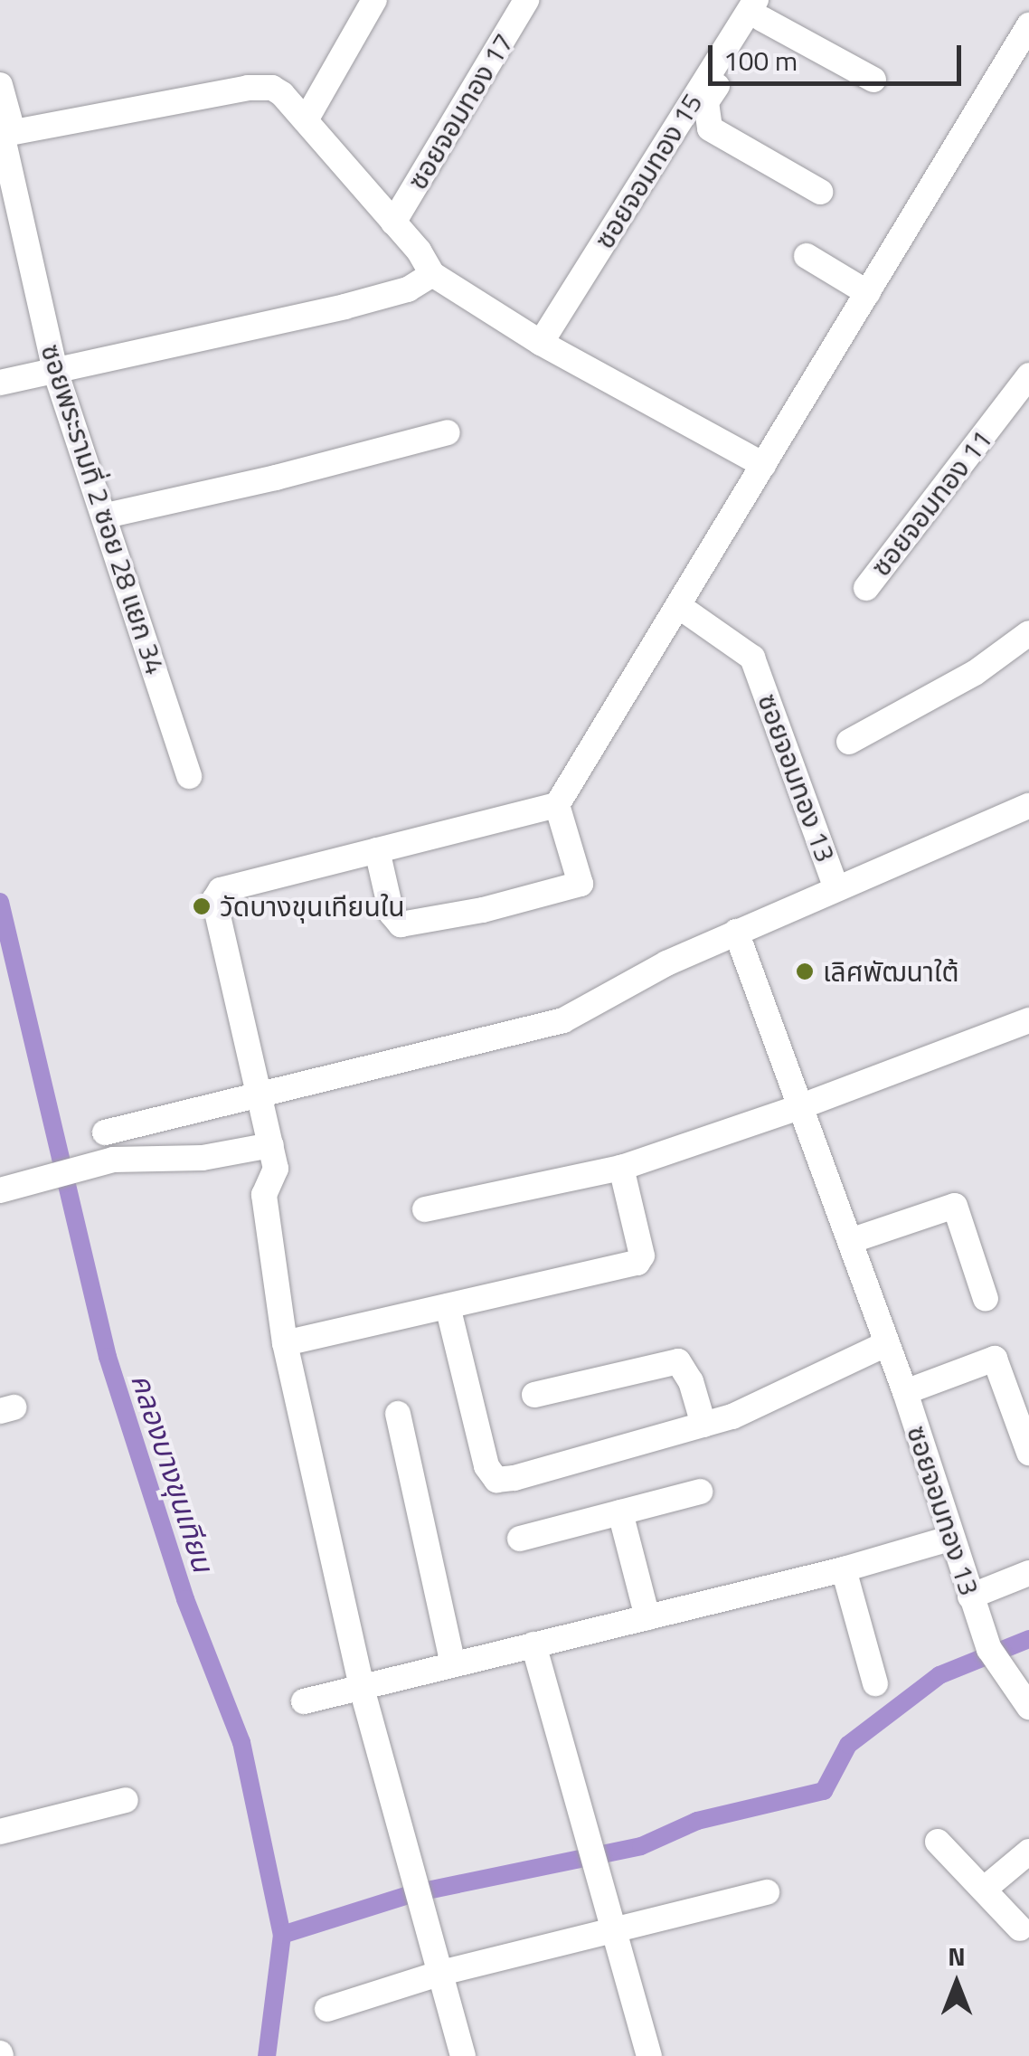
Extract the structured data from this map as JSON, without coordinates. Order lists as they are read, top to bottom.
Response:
{
  "streets": {
    "street": [
      "ซอยจอมทอง 17",
      "ซอยจอมทอง 15",
      "ซอยจอมทอง 11",
      "ซอยพระรามที่ 2 ซอย 28 แยก 34",
      "ซอยจอมทอง 13"
    ]
  },
  "water": ["คลองบางขุนเทียน"],
  "places": ["วัดบางขุนเทียนใน", "เลิศพัฒนาใต้"],
  "scale_bar": "100 m",
  "north": "top"
}
